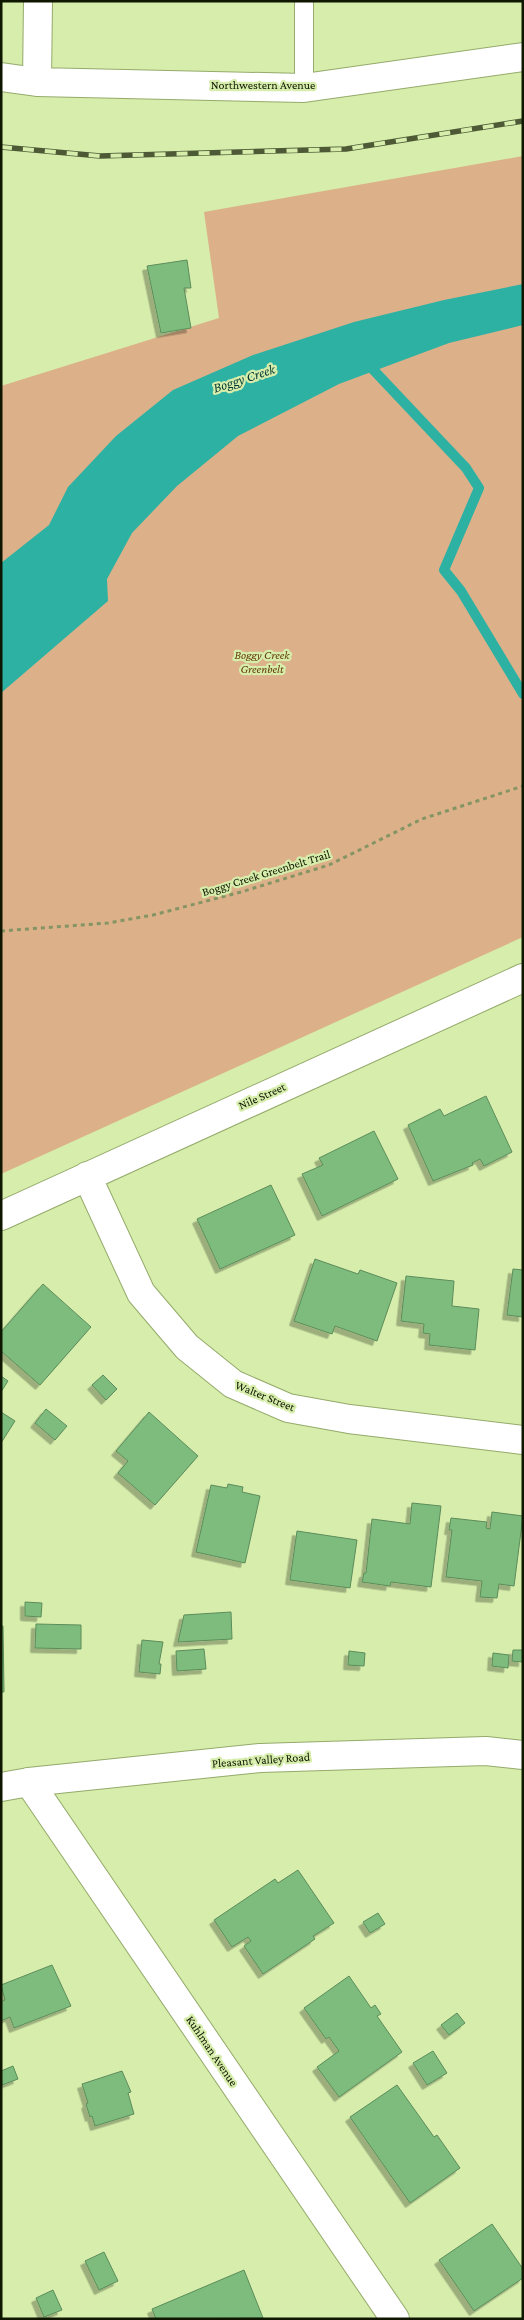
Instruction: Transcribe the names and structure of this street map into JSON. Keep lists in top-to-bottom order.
{
  "streets": {
    "street": [
      "Northwestern Avenue",
      "Nile Street",
      "Walter Street",
      "Pleasant Valley Road",
      "Kuhlman Avenue"
    ],
    "path": ["Boggy Creek Greenbelt Trail"]
  },
  "crossings": [
    ["Nile Street", "Walter Street"],
    ["Pleasant Valley Road", "Kuhlman Avenue"]
  ],
  "water": ["Boggy Creek"],
  "parks": ["Boggy Creek Greenbelt"]
}
